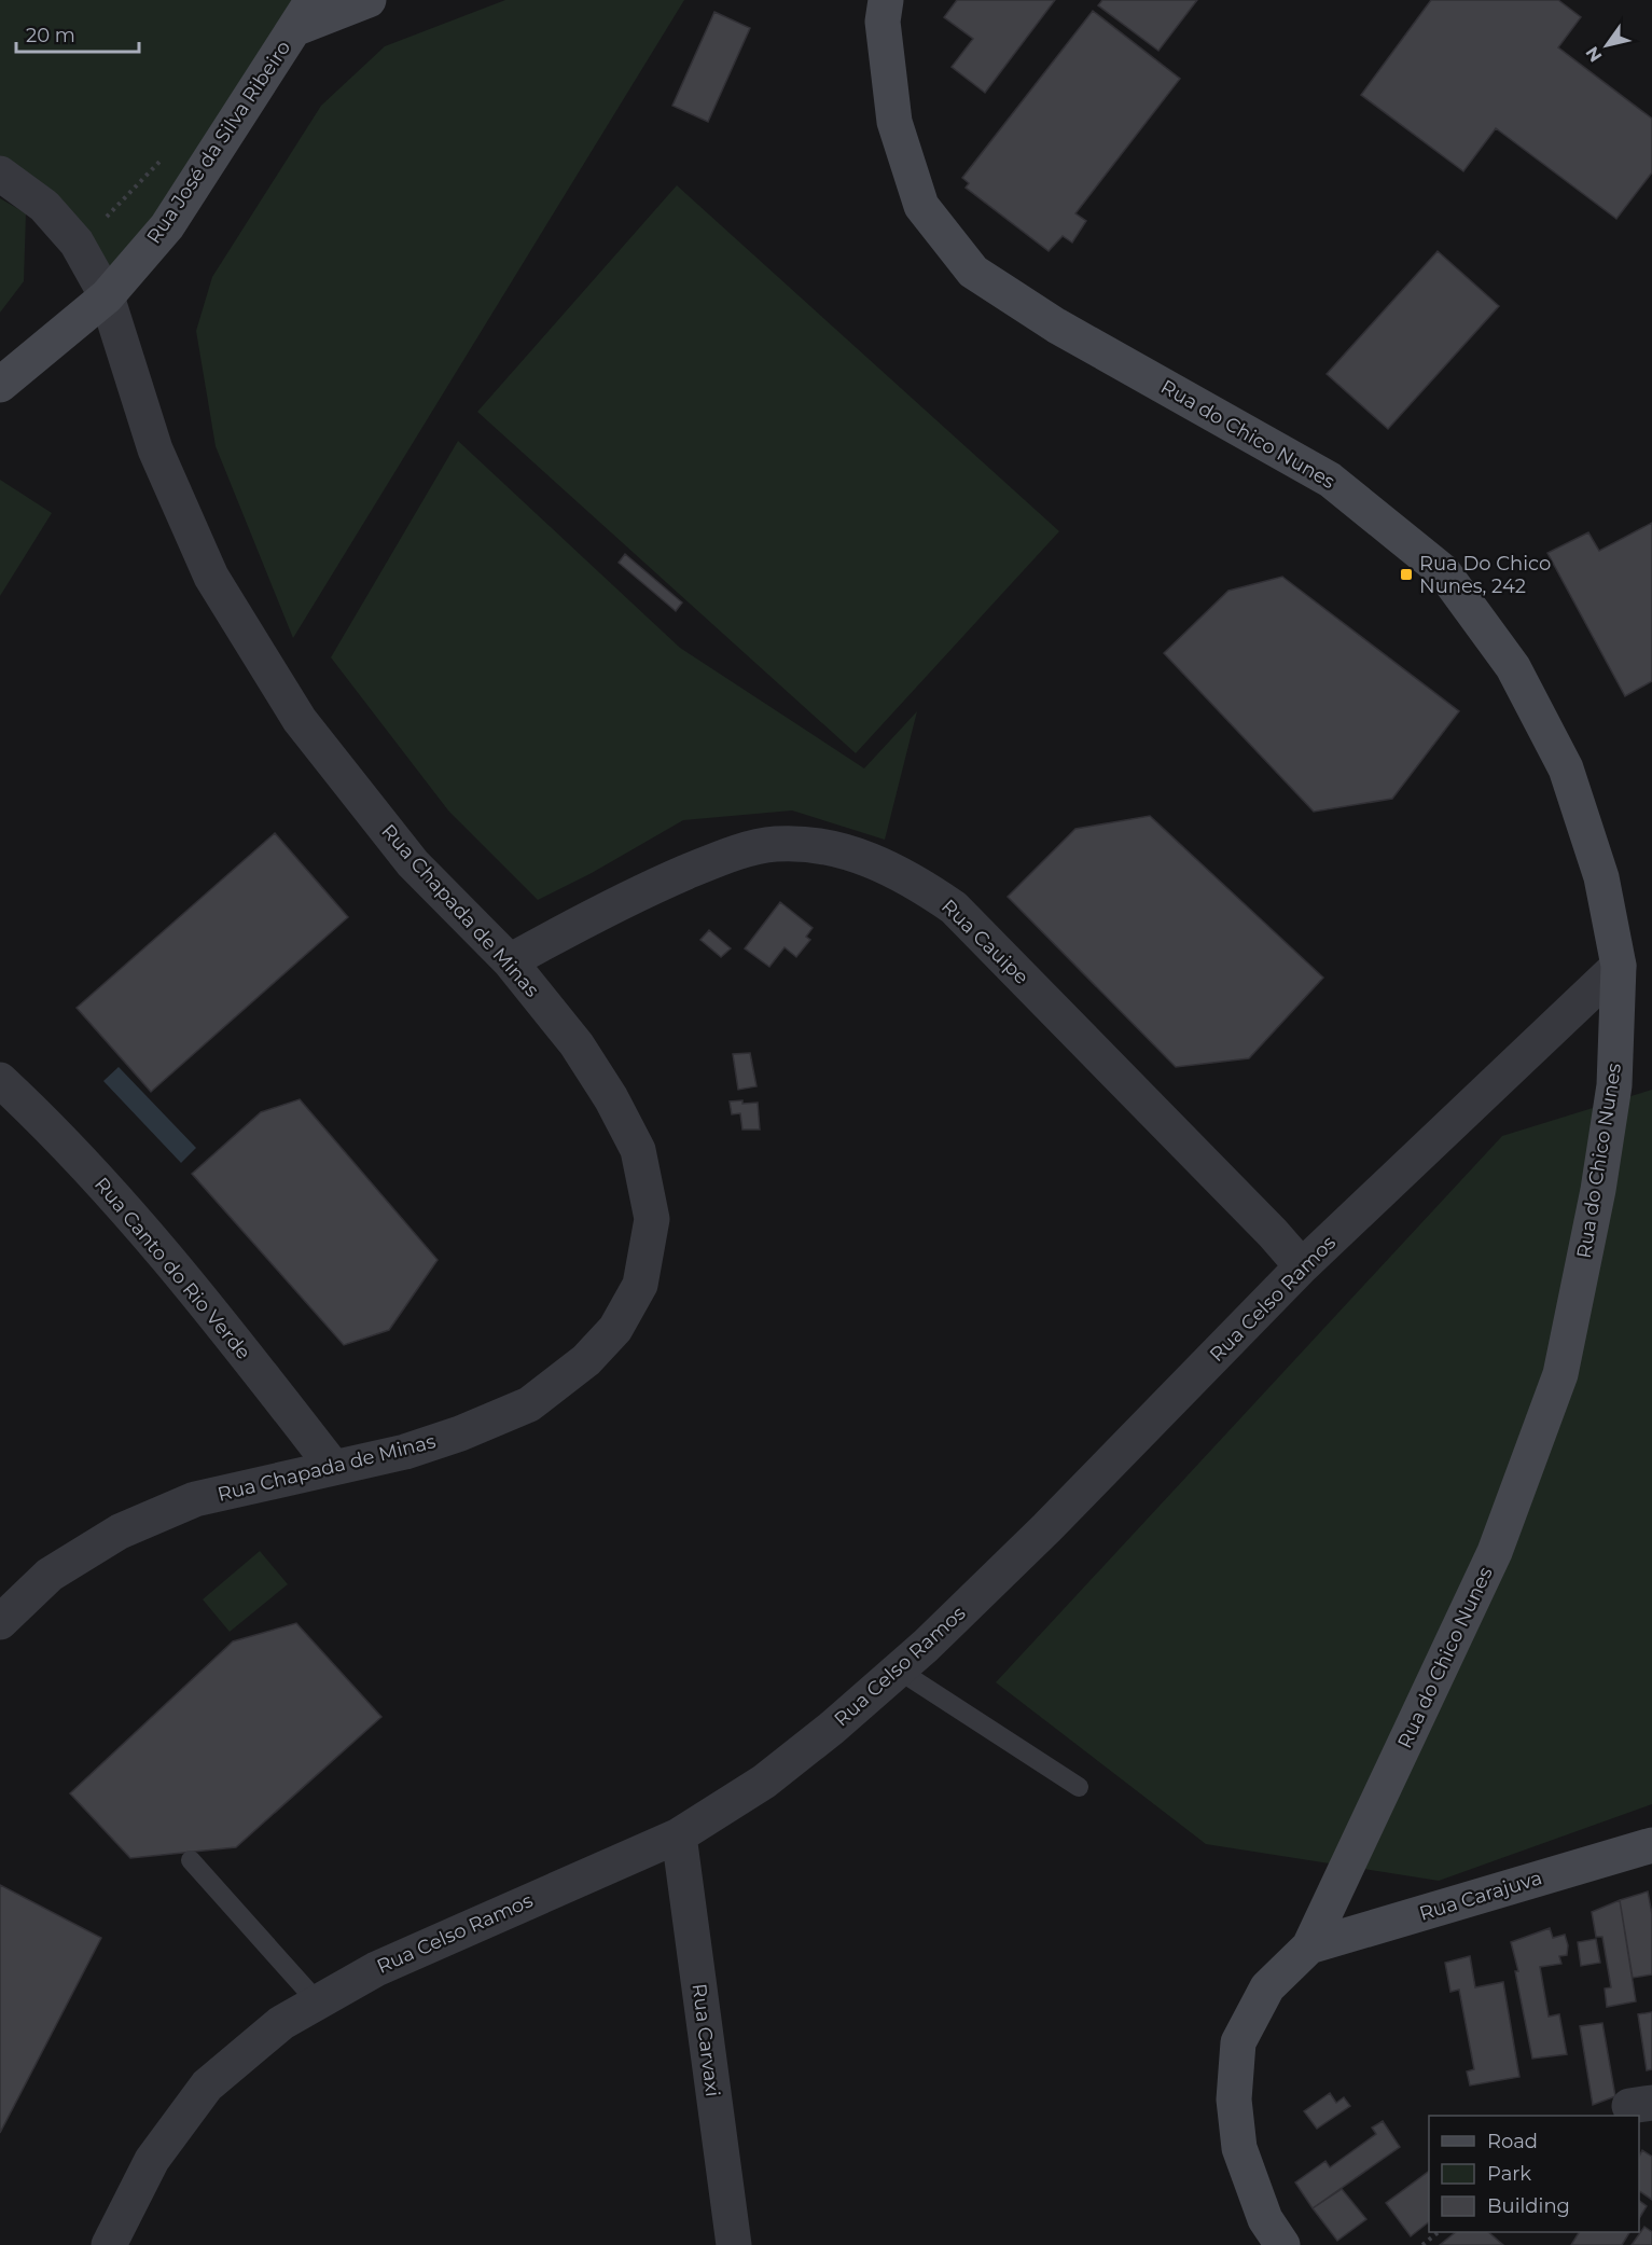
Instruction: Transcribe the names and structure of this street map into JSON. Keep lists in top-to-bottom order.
{
  "streets": {
    "street": [
      "Rua José da Silva Ribeiro",
      "Rua do Chico Nunes",
      "Rua Chapada de Minas",
      "Rua Cauipe",
      "Rua Canto do Rio Verde",
      "Rua Celso Ramos",
      "Rua Carajuva",
      "Rua Carvaxi"
    ]
  },
  "crossings": [
    ["Rua José da Silva Ribeiro", "Rua Chapada de Minas"],
    ["Rua do Chico Nunes", "Rua Celso Ramos"],
    ["Rua do Chico Nunes", "Rua Carajuva"],
    ["Rua Chapada de Minas", "Rua Cauipe"],
    ["Rua Chapada de Minas", "Rua Canto do Rio Verde"],
    ["Rua Cauipe", "Rua Celso Ramos"],
    ["Rua Celso Ramos", "Rua Carvaxi"]
  ],
  "places": {
    "transit": ["Rua Do Chico Nunes, 242"]
  },
  "legend": ["Road", "Park", "Building"],
  "scale_bar": "20 m",
  "north": "bottom left"
}
